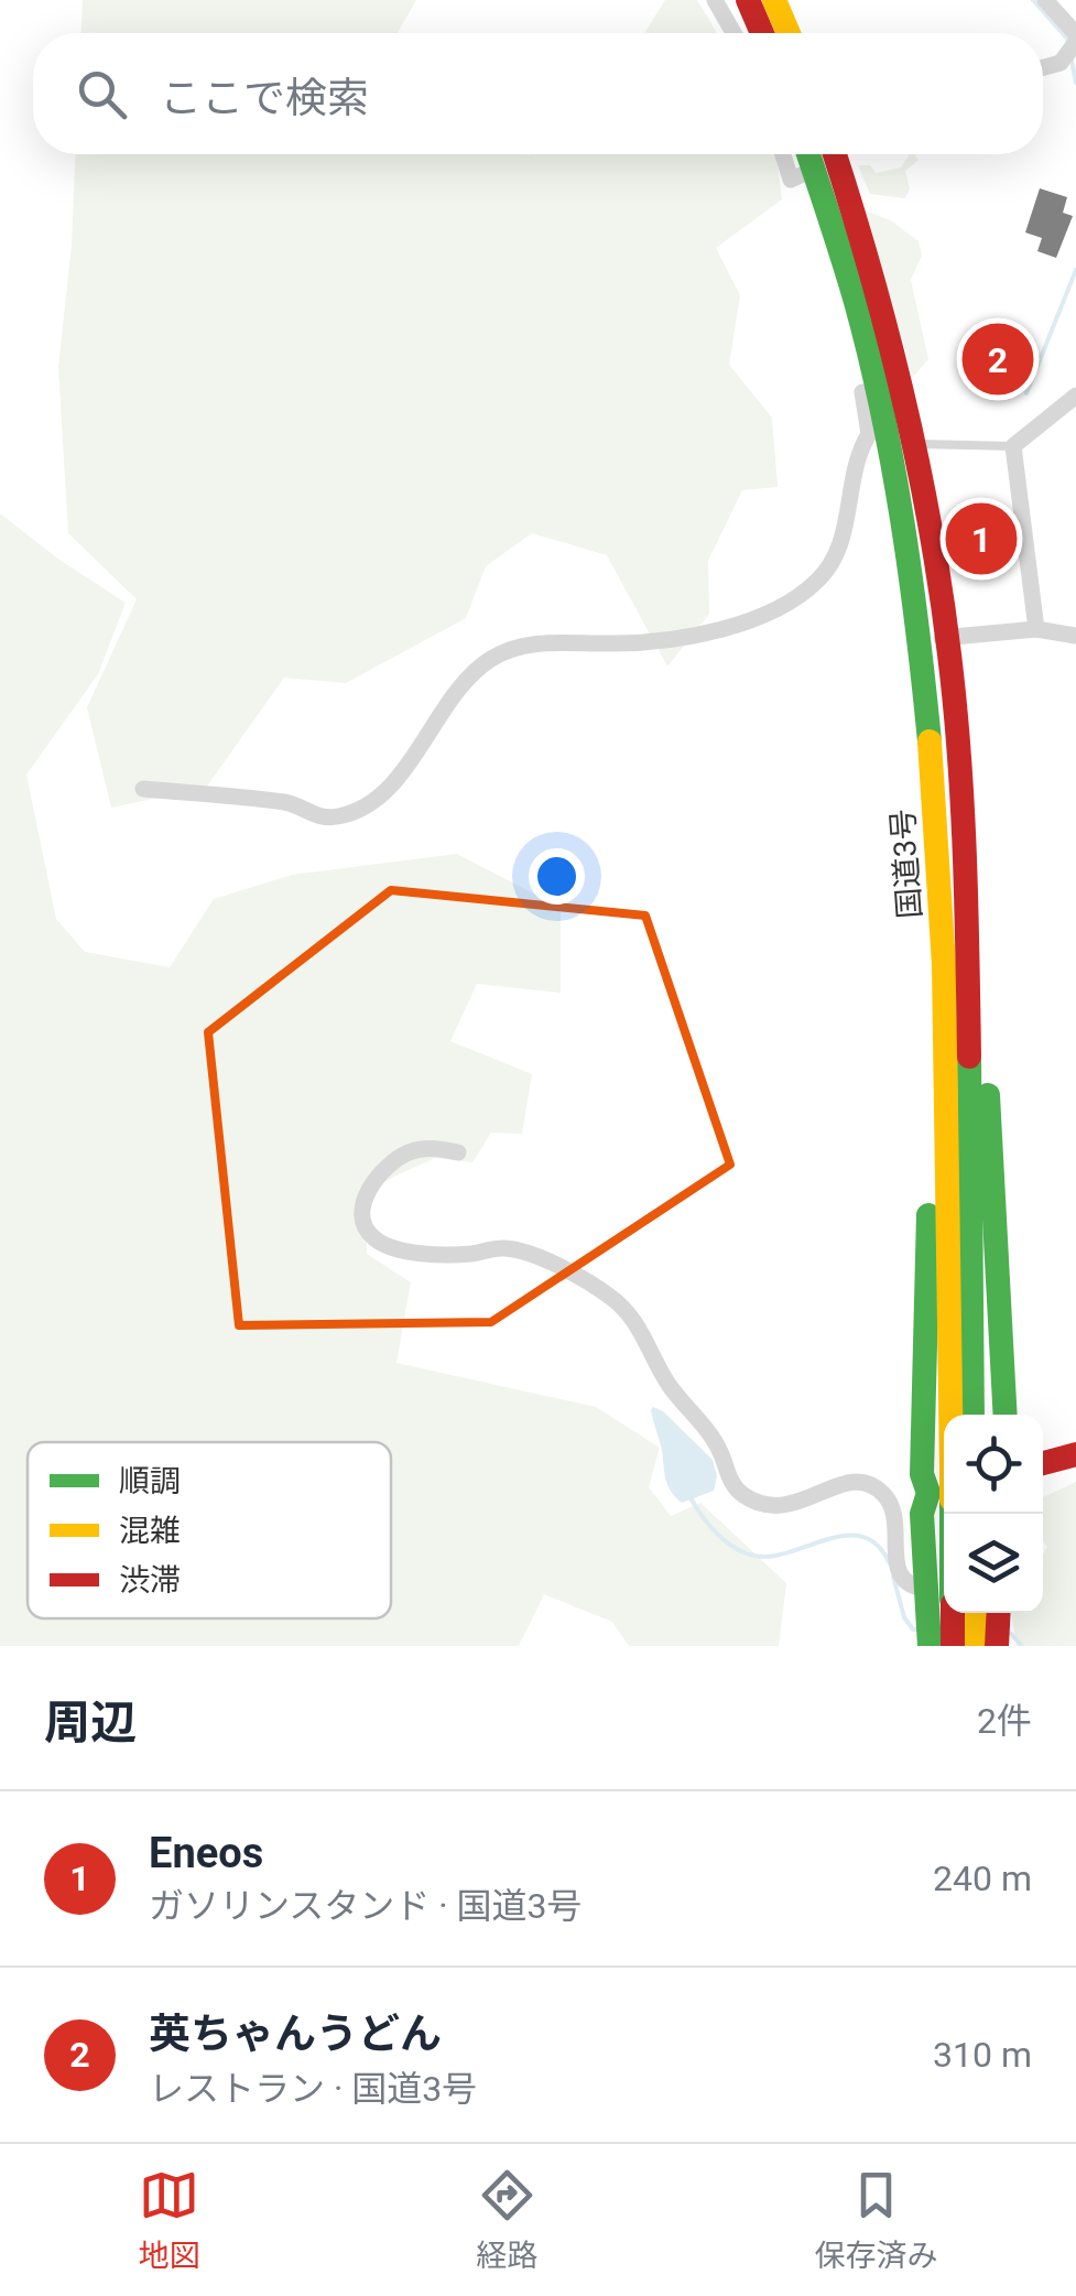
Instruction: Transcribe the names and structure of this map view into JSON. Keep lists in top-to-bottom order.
{
  "streets": {
    "main road": ["国道3号"]
  },
  "legend": ["順調", "混雑", "渋滞"],
  "page": {
    "search": "ここで検索",
    "pins": ["2", "1"],
    "heading": ["周辺", "2件"],
    "list": [
      {
        "mark": "1",
        "name": "Eneos",
        "note": "ガソリンスタンド · 国道3号",
        "value": "240 m"
      },
      {
        "mark": "2",
        "name": "英ちゃんうどん",
        "note": "レストラン · 国道3号",
        "value": "310 m"
      }
    ],
    "nav": ["地図", "経路", "保存済み"]
  }
}
